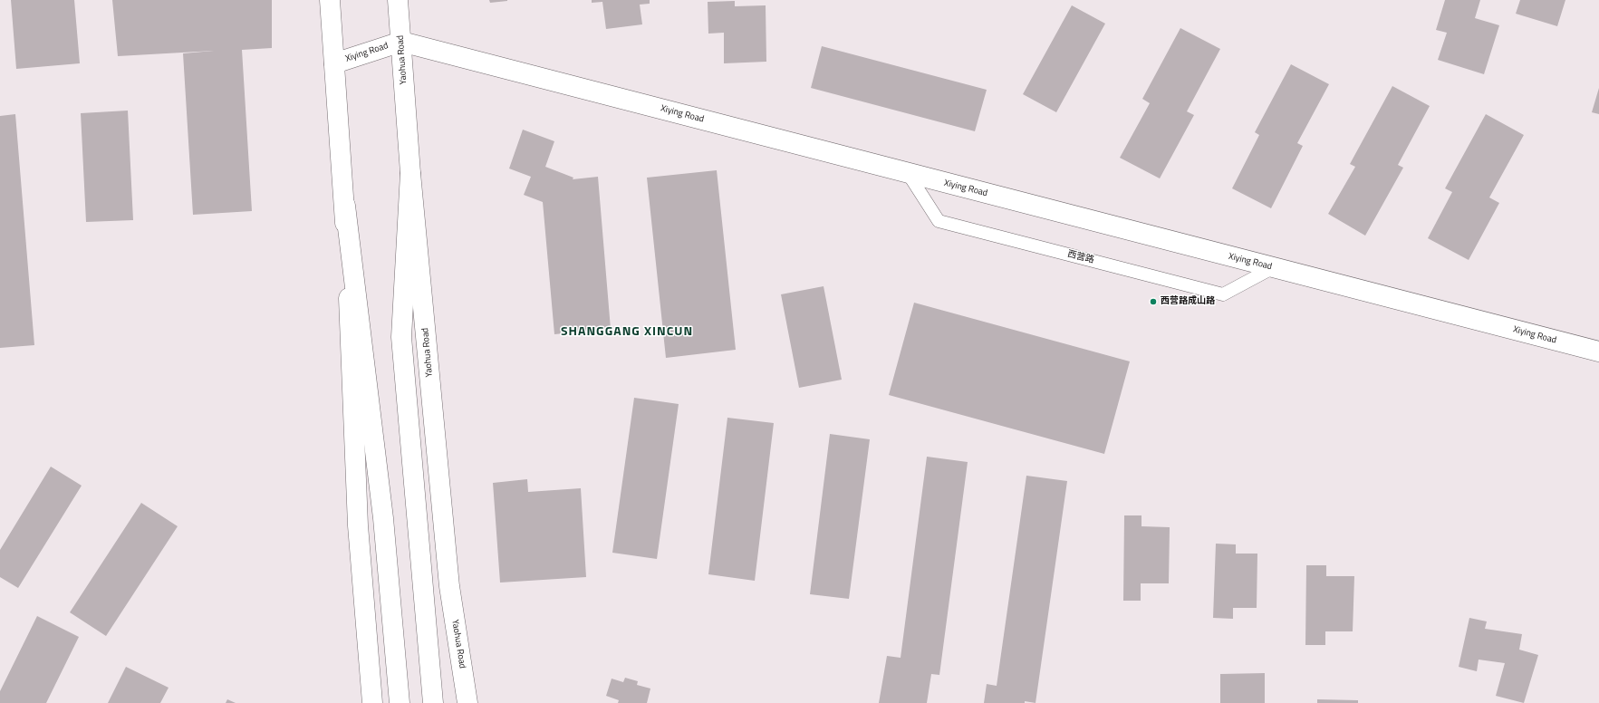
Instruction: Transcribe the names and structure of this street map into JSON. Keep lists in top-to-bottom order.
{
  "streets": {
    "main road": ["Xiying Road", "Yaohua Road"],
    "lane": ["西营路"]
  },
  "crossings": [
    ["Xiying Road", "Yaohua Road"],
    ["Xiying Road", "西营路"]
  ],
  "districts": ["SHANGGANG XINCUN"],
  "places": ["西营路成山路"]
}
